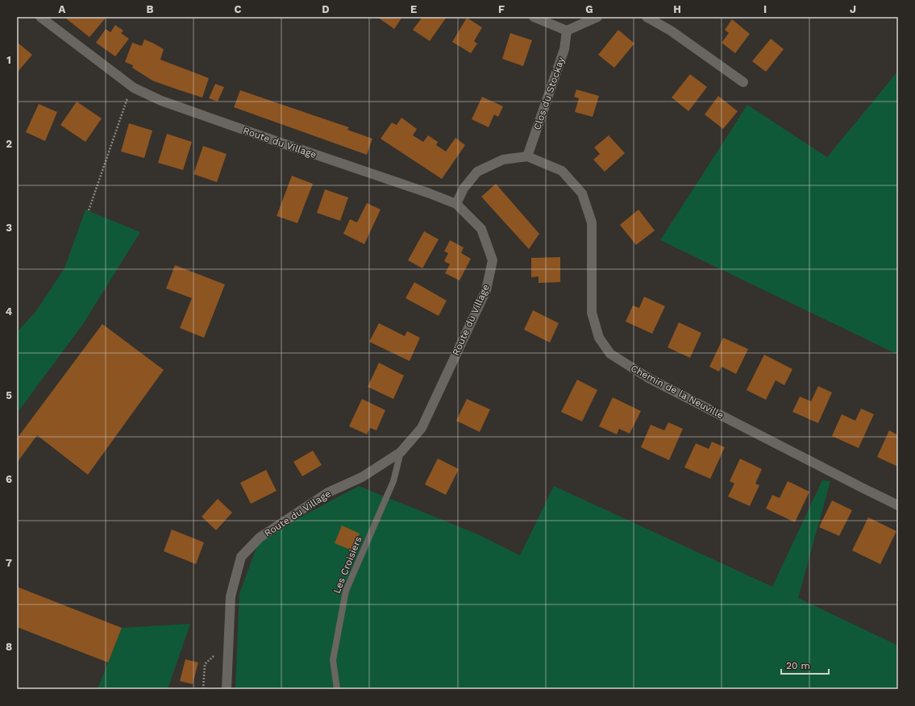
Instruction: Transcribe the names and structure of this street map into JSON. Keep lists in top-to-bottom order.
{
  "streets": {
    "street": ["Clos du Stockay", "Route du Village", "Chemin de la Neuville"],
    "lane": ["Les Croisiers"]
  },
  "crossings": [
    ["Clos du Stockay", "Chemin de la Neuville"],
    ["Route du Village", "Les Croisiers"]
  ],
  "scale_bar": "20 m",
  "grid": {
    "columns": [
      "A",
      "B",
      "C",
      "D",
      "E",
      "F",
      "G",
      "H",
      "I",
      "J"
    ],
    "rows": [
      "1",
      "2",
      "3",
      "4",
      "5",
      "6",
      "7",
      "8"
    ]
  }
}
